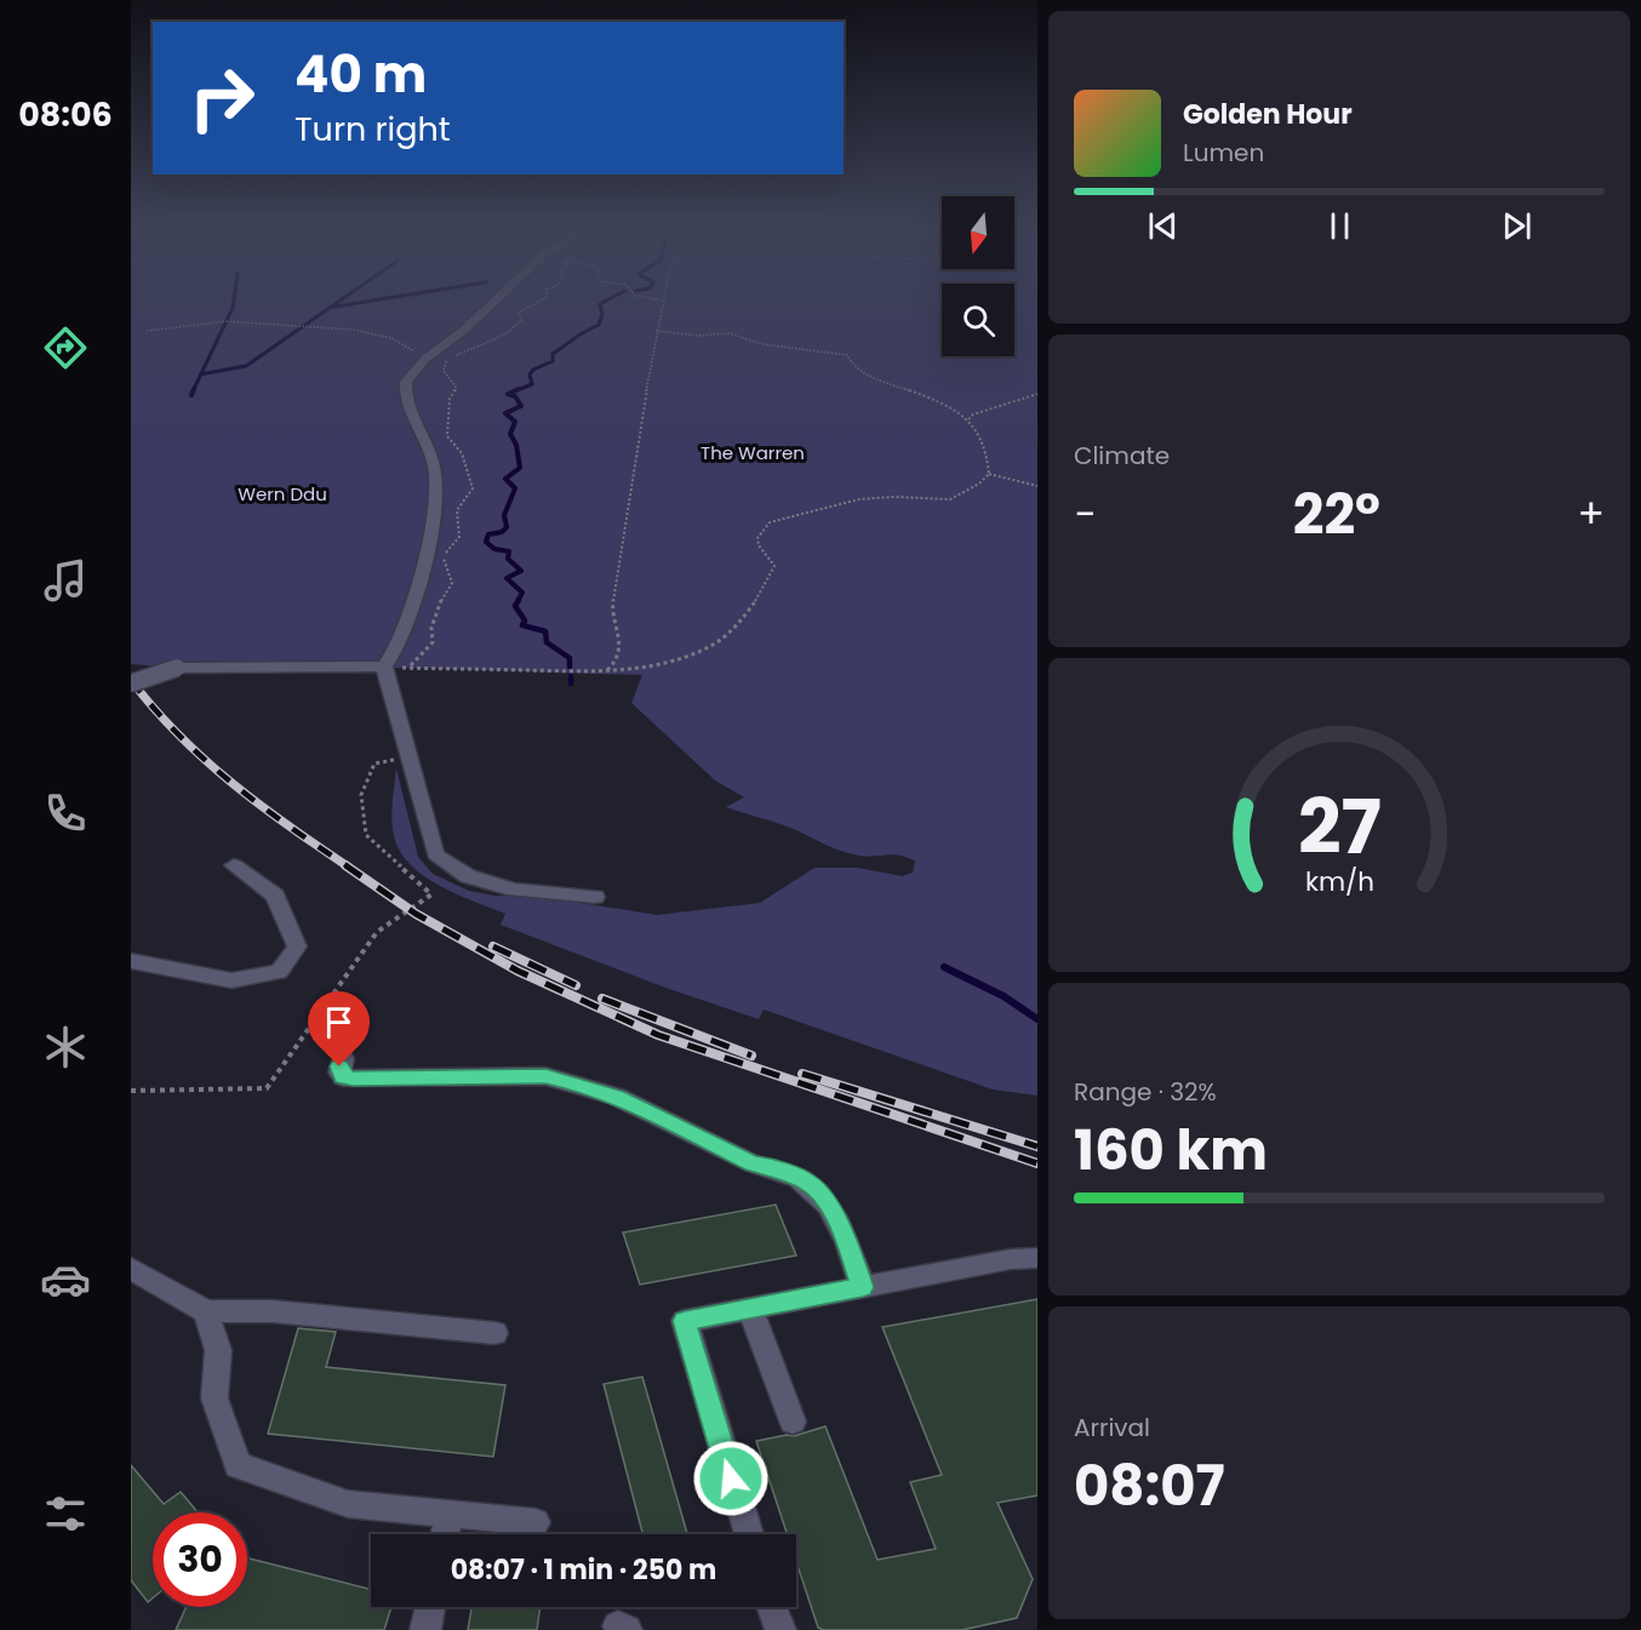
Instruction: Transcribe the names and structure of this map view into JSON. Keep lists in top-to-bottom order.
{
  "parks": ["The Warren", "Wern Ddu"],
  "north": "bottom",
  "page": {
    "tabs": "08:06",
    "turn": ["40 m", "Turn right"],
    "song": ["Golden Hour", "Lumen"],
    "tile": [
      "Climate",
      ["Range · 32%", "160 km"],
      ["Arrival", "08:07"]
    ],
    "heat": ["−", "22°", "+"],
    "limit": "30",
    "trip": "08:07 · 1 min · 250 m",
    "gauge": ["27", "km/h"]
  }
}
